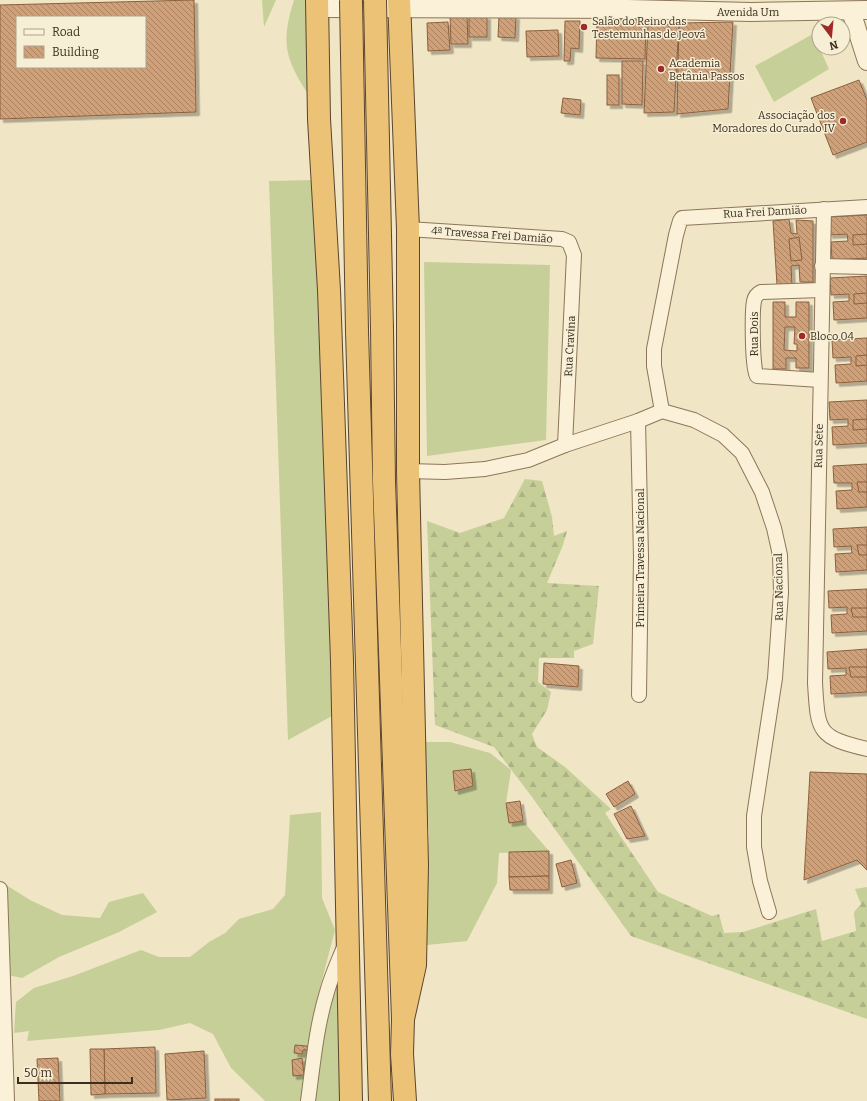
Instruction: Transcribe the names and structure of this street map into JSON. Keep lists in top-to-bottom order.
{
  "streets": {
    "street": [
      "Avenida Um",
      "Rua Frei Damião",
      "4ª Travessa Frei Damião",
      "Rua Dois",
      "Rua Cravina",
      "Rua Sete",
      "Primeira Travessa Nacional",
      "Rua Nacional"
    ]
  },
  "crossings": [
    ["Rua Frei Damião", "Rua Sete"],
    ["Rua Frei Damião", "Rua Nacional"],
    ["4ª Travessa Frei Damião", "Rua Cravina"],
    ["Rua Dois", "Rua Sete"]
  ],
  "places": [
    "Salão do Reino das Testemunhas de Jeová",
    "Academia Betânia Passos",
    "Associação dos Moradores do Curado IV",
    "Bloco 04"
  ],
  "legend": ["Road", "Building"],
  "scale_bar": "50 m",
  "north": "bottom"
}
